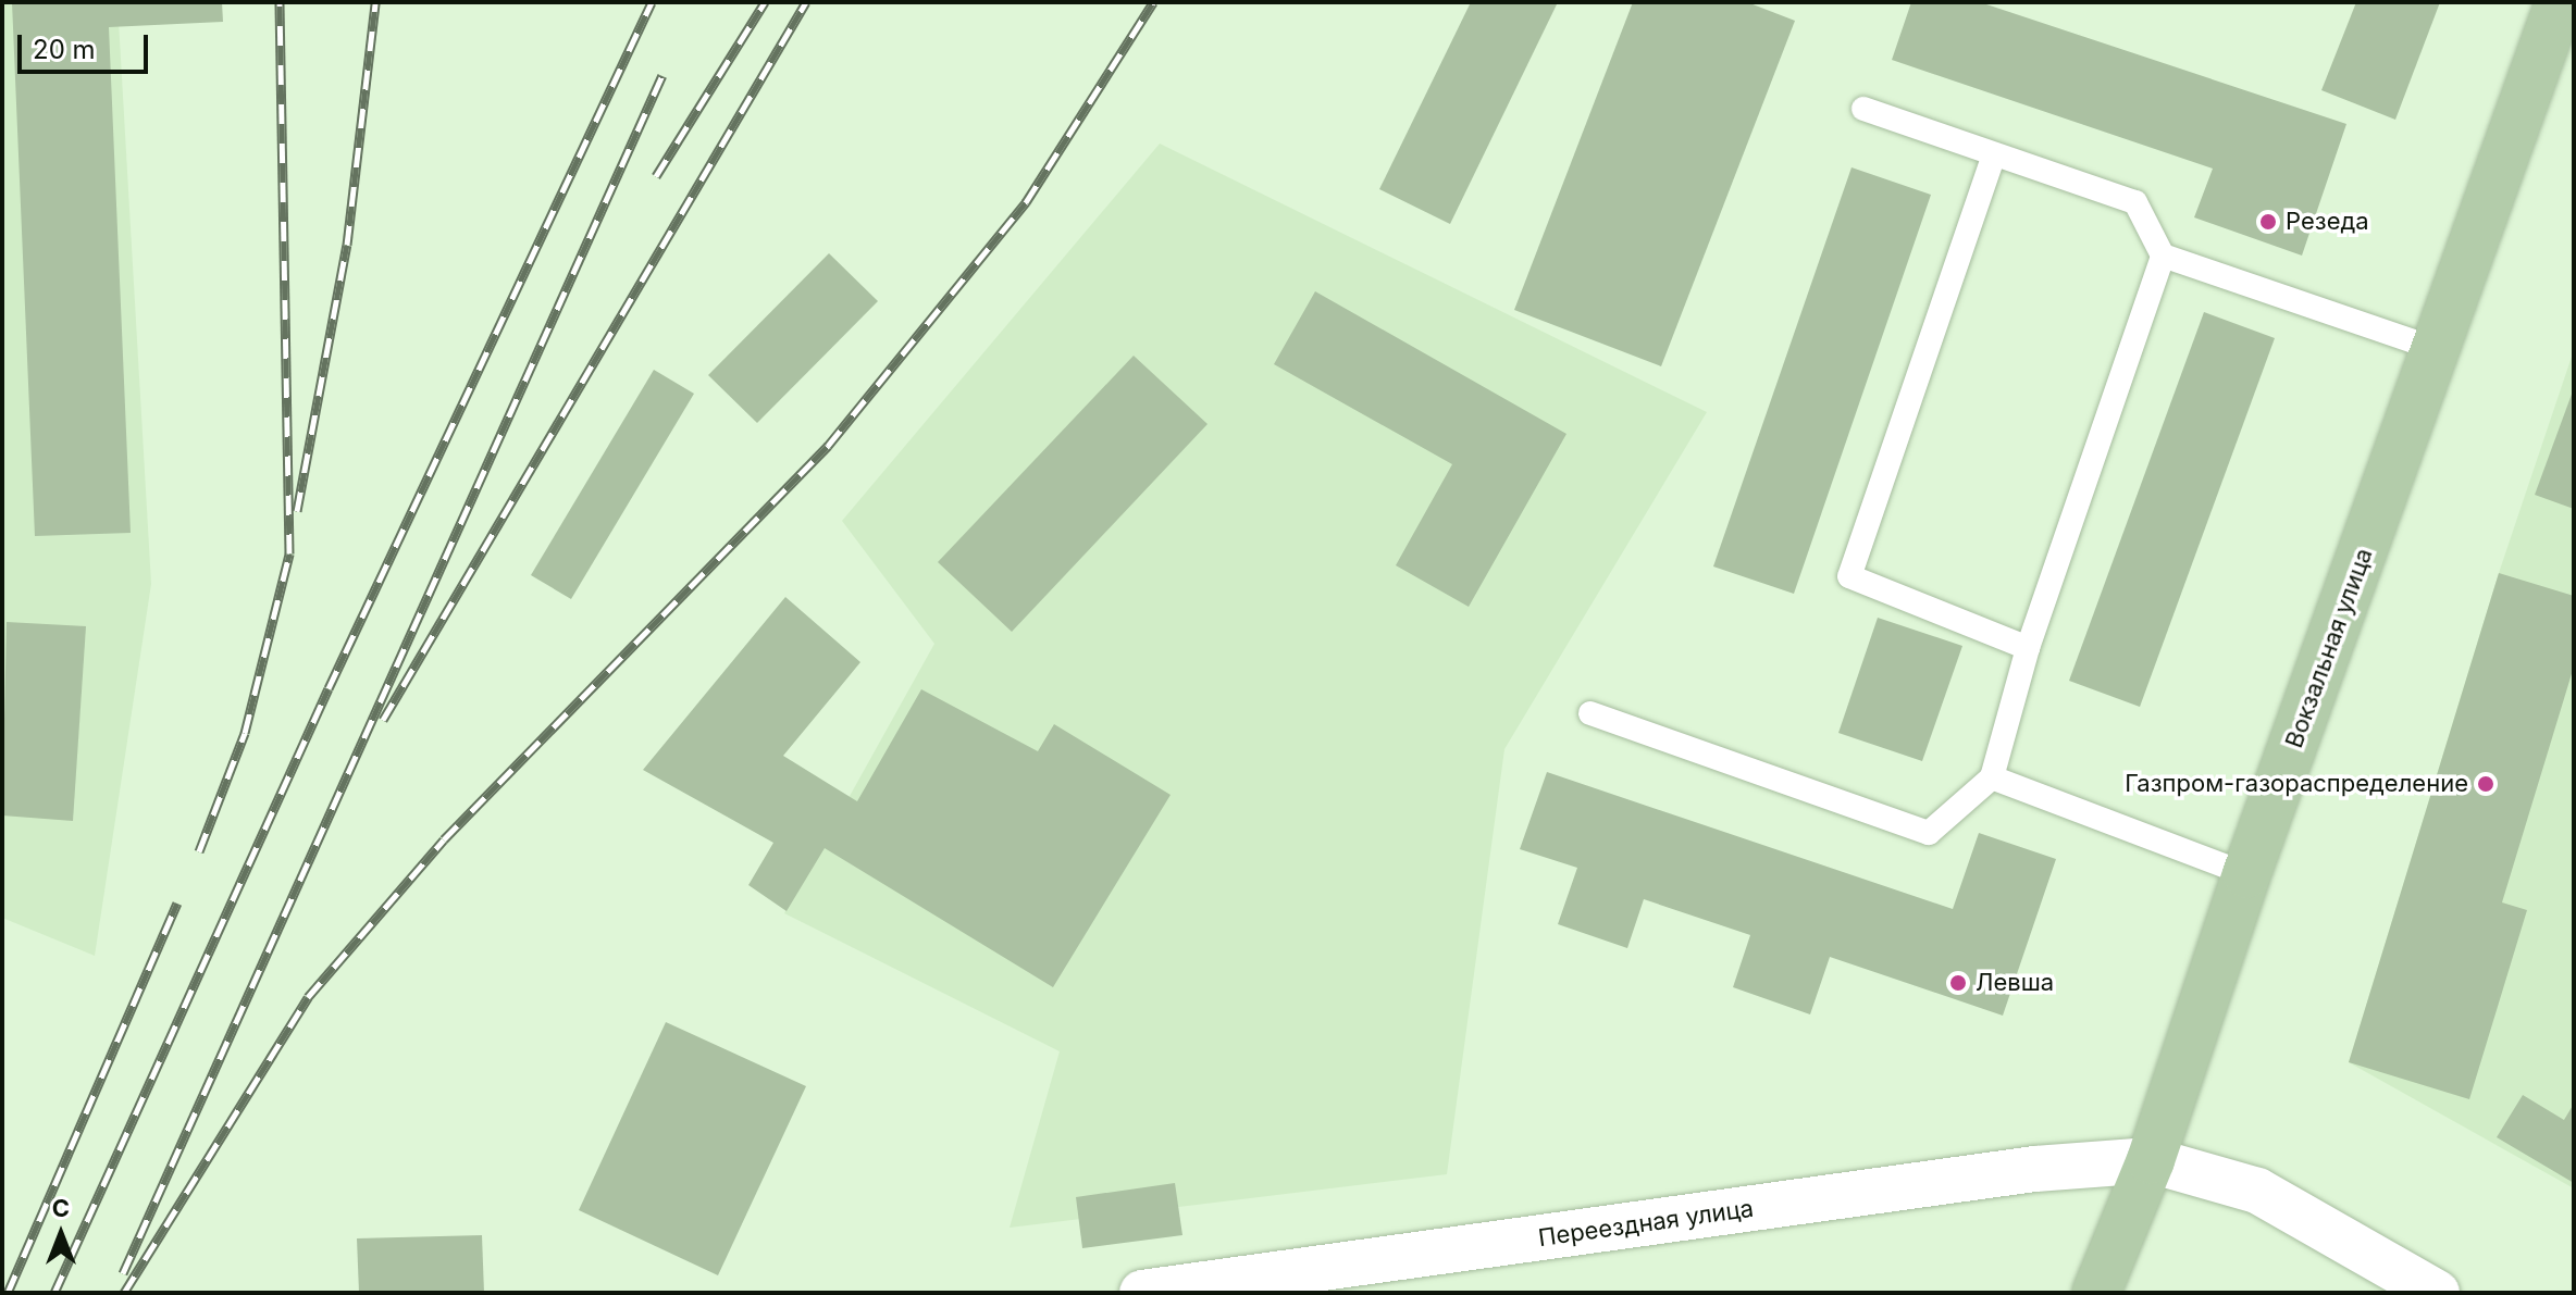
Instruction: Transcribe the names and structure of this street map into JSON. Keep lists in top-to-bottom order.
{
  "streets": {
    "main road": ["Вокзальная улица"],
    "street": ["Переездная улица"]
  },
  "crossings": [
    ["Вокзальная улица", "Переездная улица"]
  ],
  "places": ["Резеда", "Газпром-газораспределение", "Левша"],
  "scale_bar": "20 m",
  "north": "top"
}
